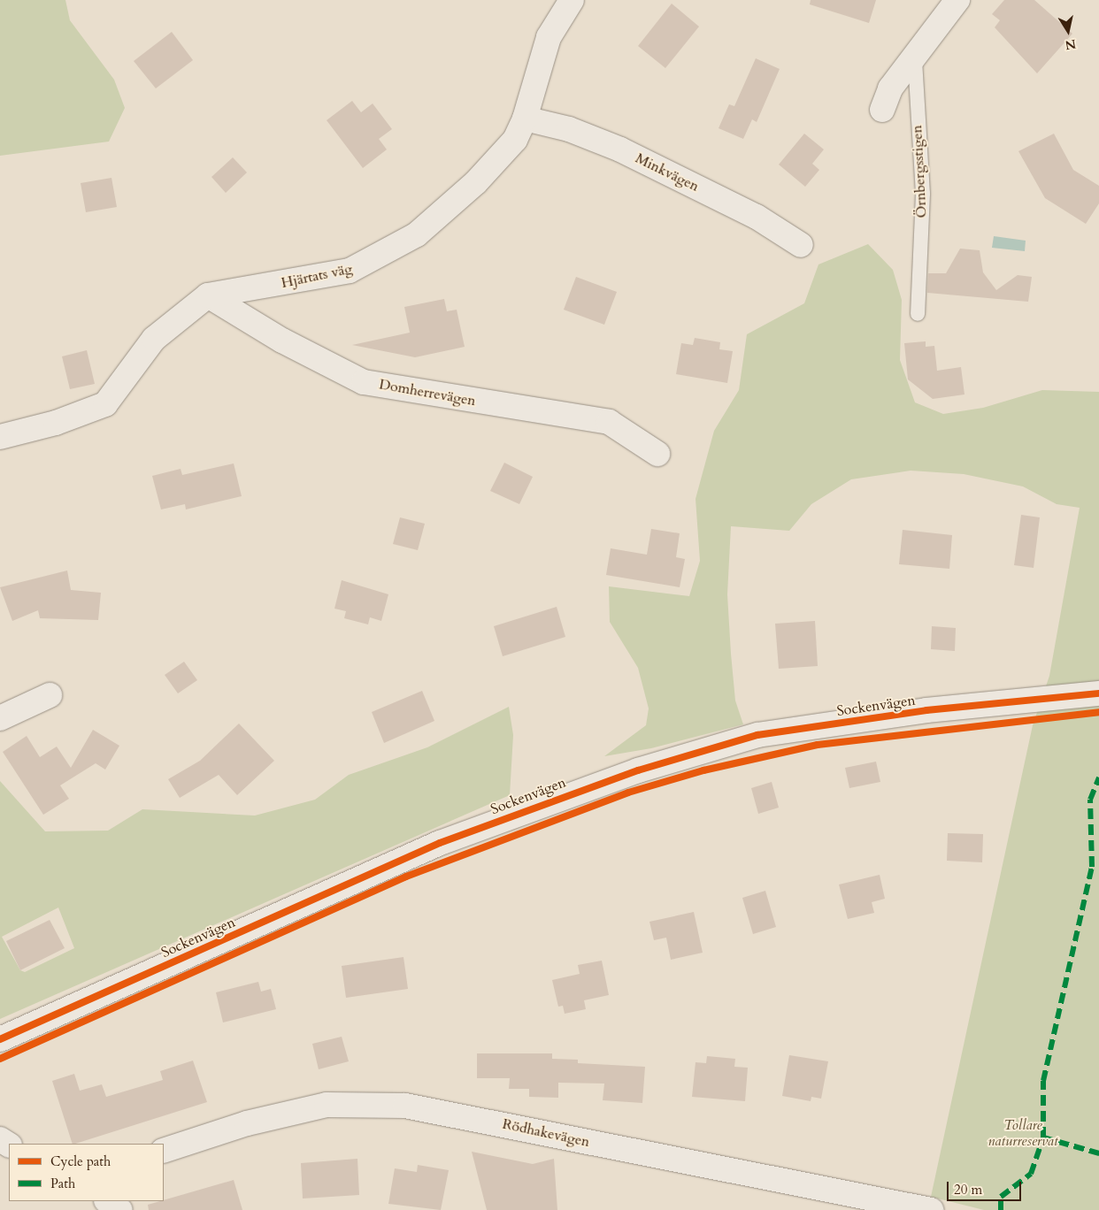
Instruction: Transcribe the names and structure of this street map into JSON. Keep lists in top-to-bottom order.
{
  "streets": {
    "street": [
      "Minkvägen",
      "Hjärtats väg",
      "Domherrevägen",
      "Sockenvägen",
      "Rödhakevägen"
    ],
    "lane": ["Örnbergsstigen"]
  },
  "crossings": [
    ["Minkvägen", "Hjärtats väg"],
    ["Hjärtats väg", "Domherrevägen"]
  ],
  "parks": ["Tollare naturreservat"],
  "legend": ["Cycle path", "Path"],
  "scale_bar": "20 m",
  "north": "bottom"
}
